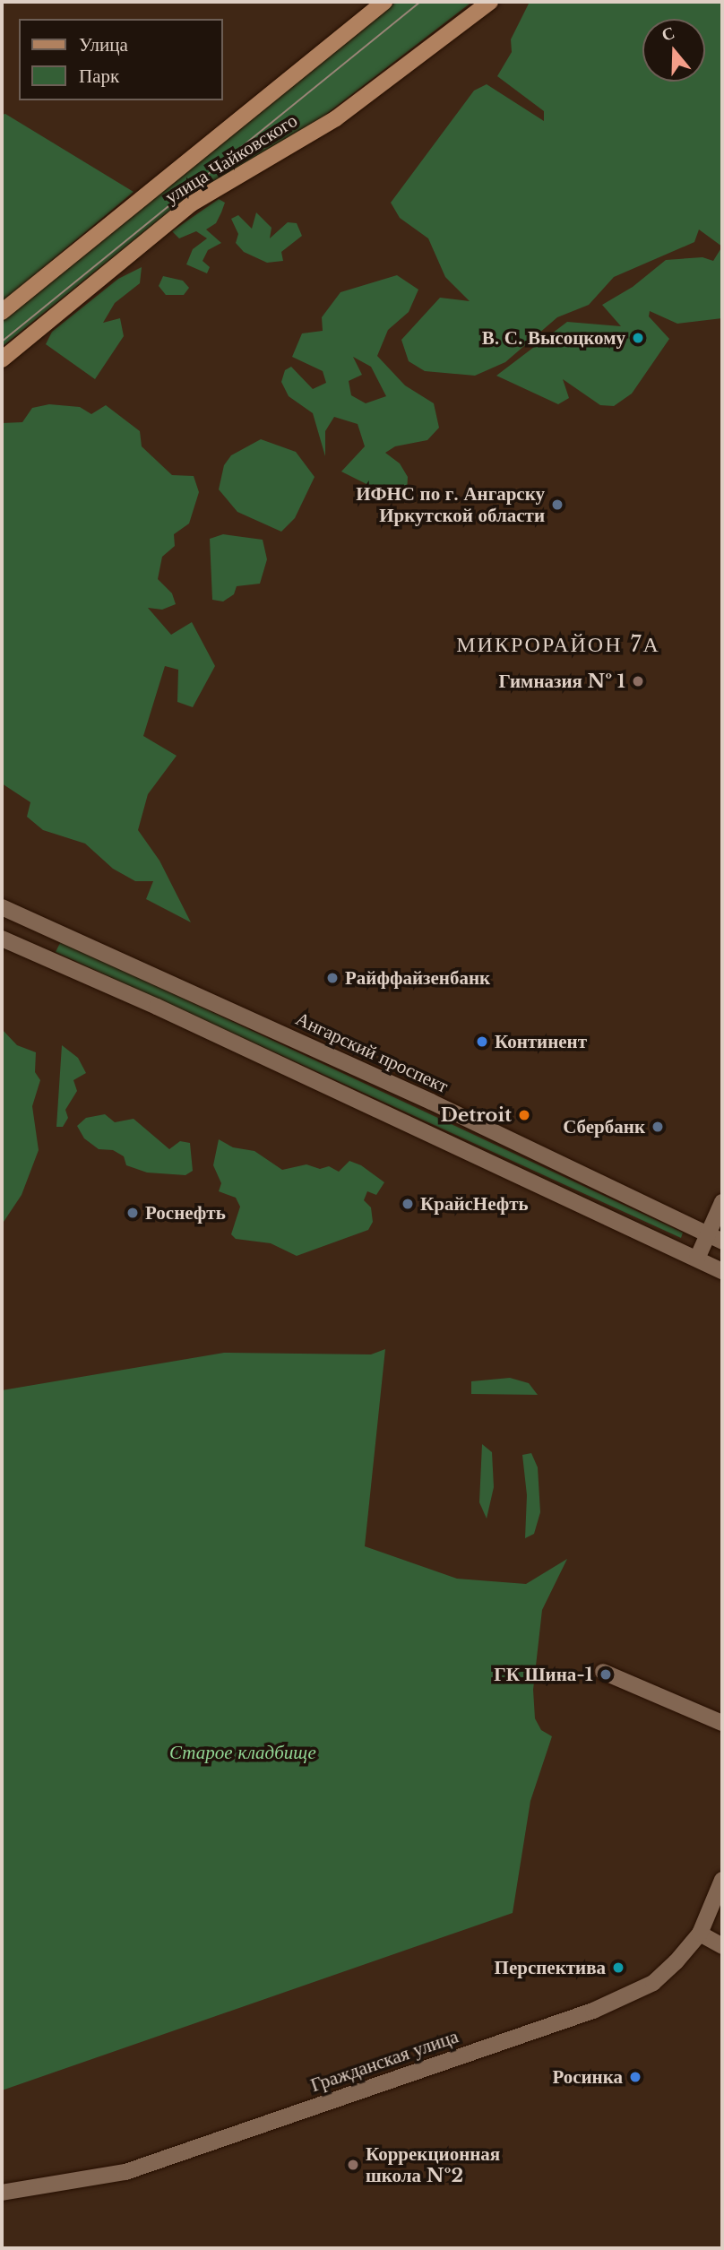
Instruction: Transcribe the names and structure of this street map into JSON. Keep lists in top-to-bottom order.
{
  "streets": {
    "main road": ["улица Чайковского"],
    "street": ["Ангарский проспект", "Гражданская улица"]
  },
  "districts": ["МИКРОРАЙОН 7А"],
  "parks": ["Старое кладбище"],
  "places": [
    "В. С. Высоцкому",
    "ИФНС по г. Ангарску Иркутской области",
    "Гимназия № 1",
    "Райффайзенбанк",
    "Континент",
    "Detroit",
    "Сбербанк",
    "КрайсНефть",
    "Роснефть",
    "ГК Шина-1",
    "Перспектива",
    "Росинка",
    "Коррекционная школа №2"
  ],
  "legend": ["Улица", "Парк"],
  "north": "top"
}
